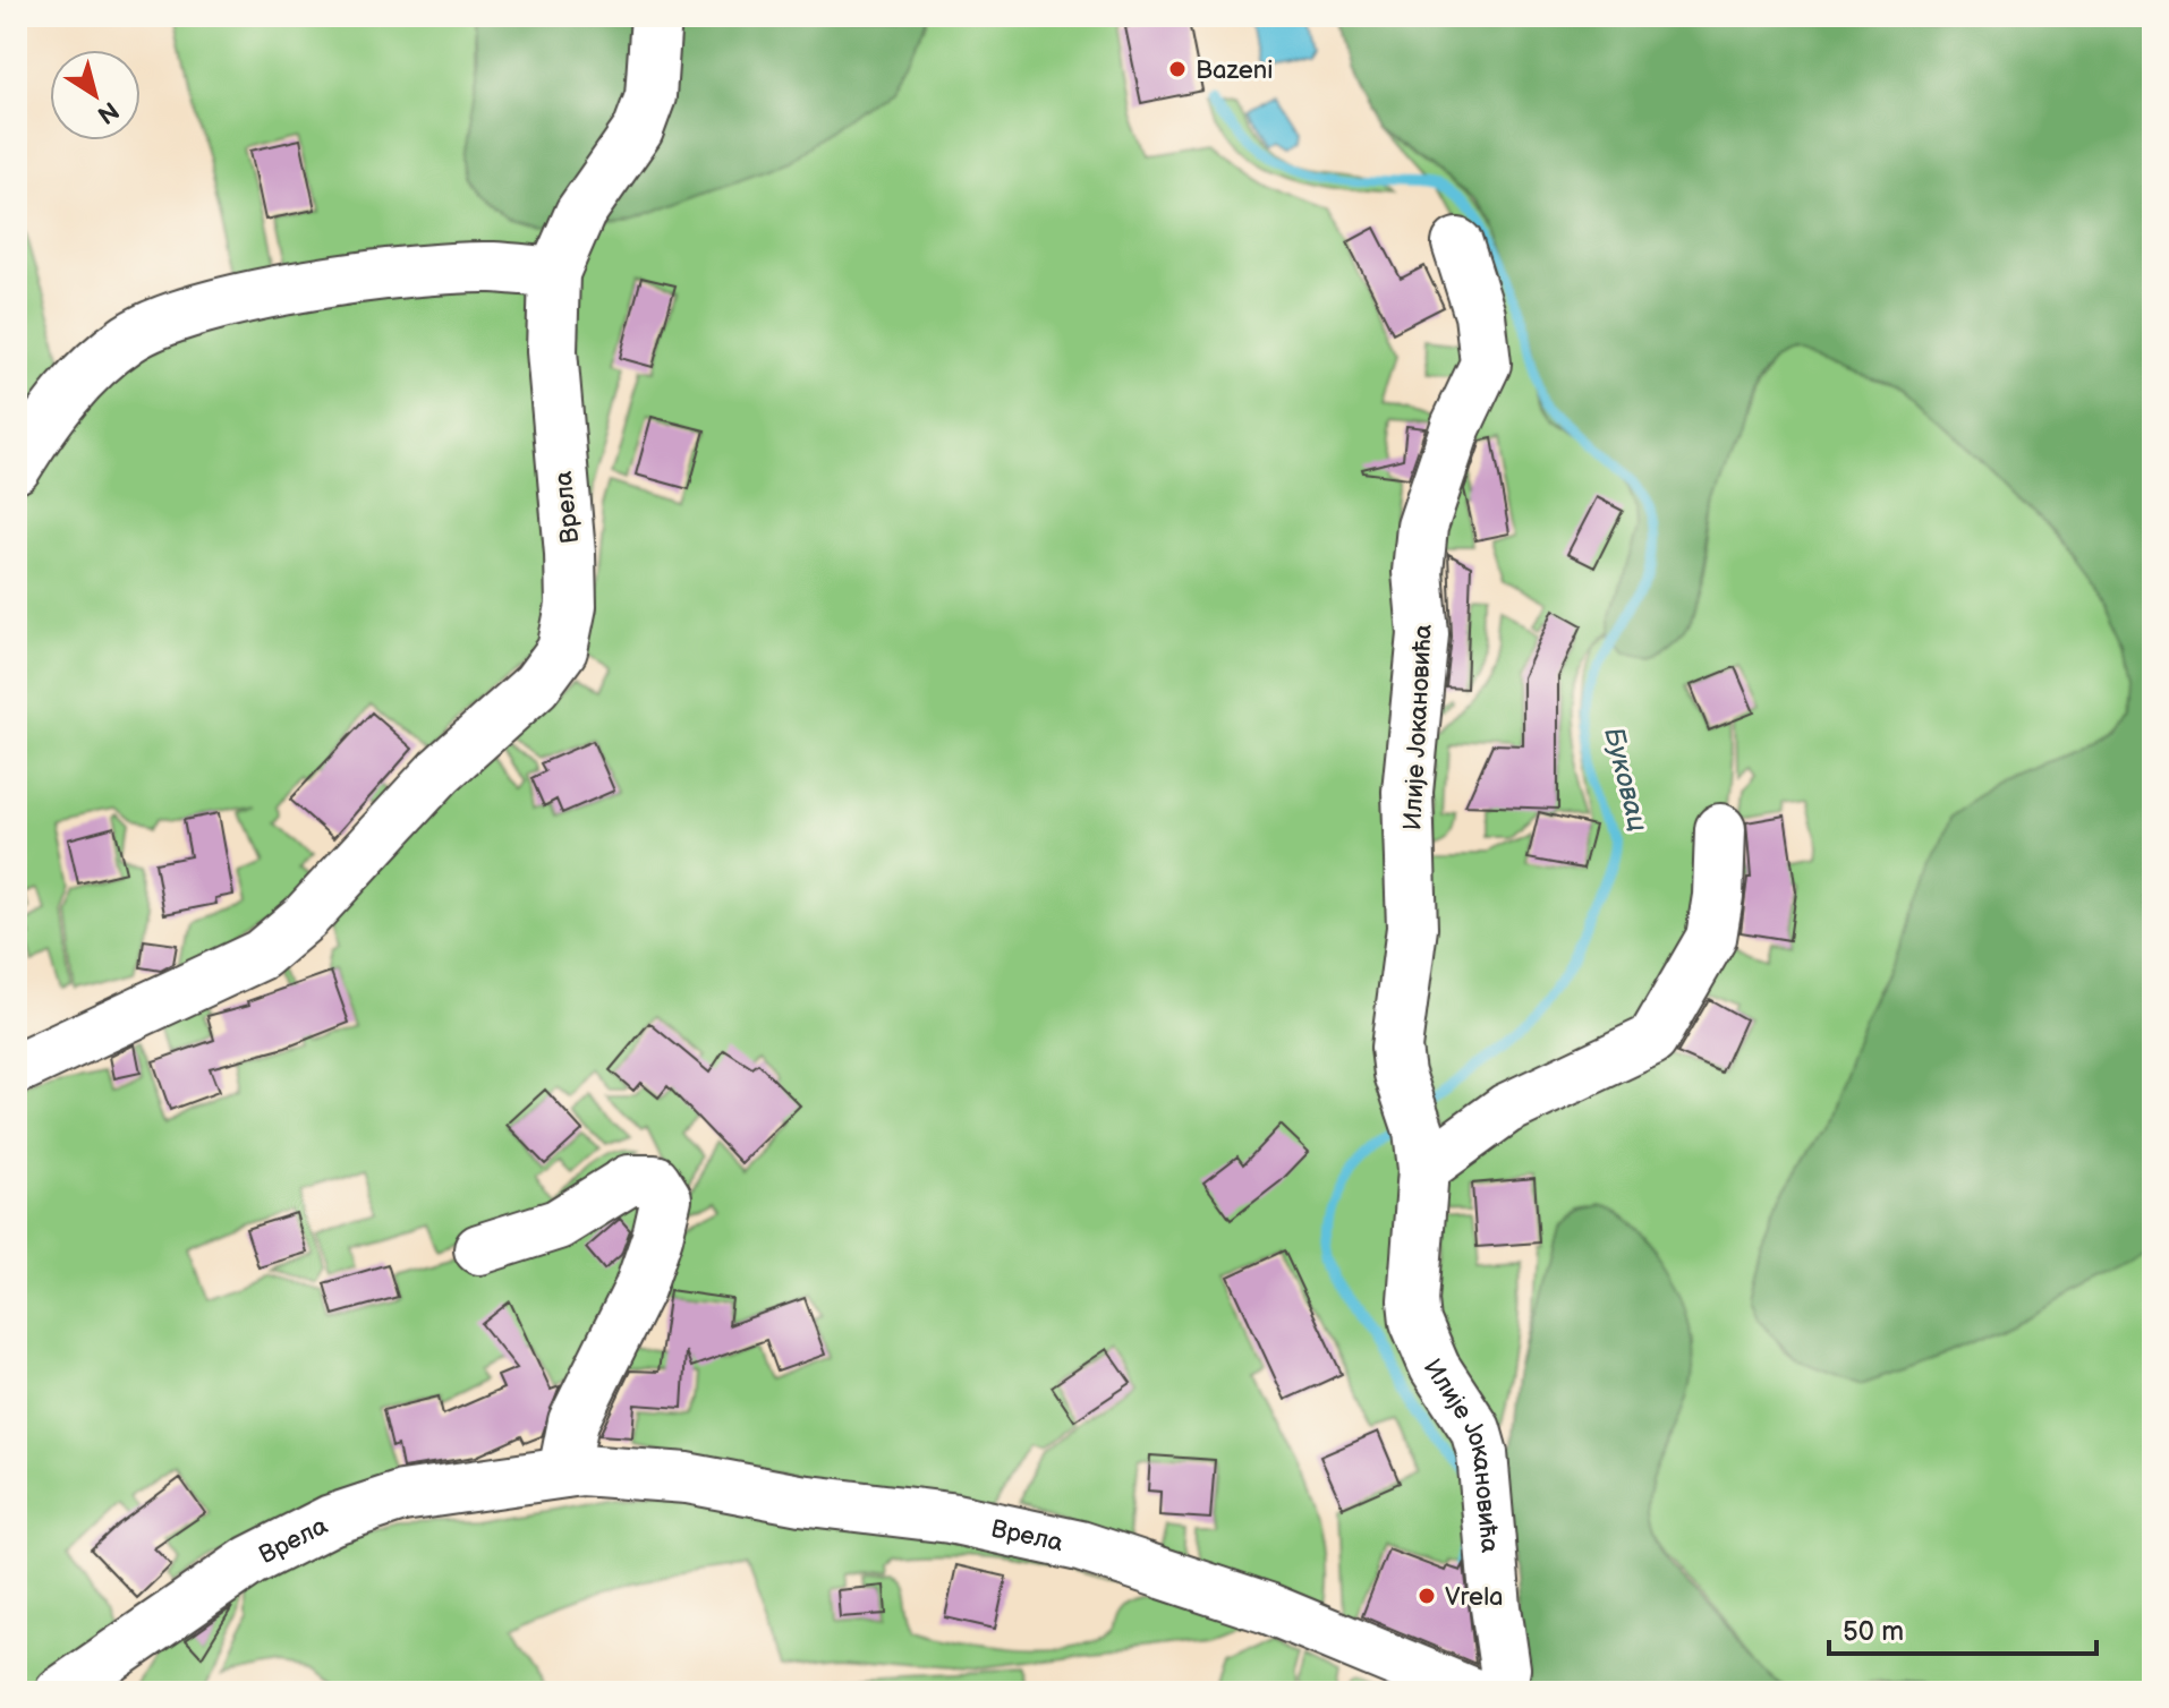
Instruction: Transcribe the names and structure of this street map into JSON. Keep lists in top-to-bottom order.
{
  "streets": {
    "street": ["Врела", "Илије Јокановића"]
  },
  "water": ["Буковац"],
  "places": ["Bazeni", "Vrela"],
  "scale_bar": "50 m",
  "north": "bottom right"
}
